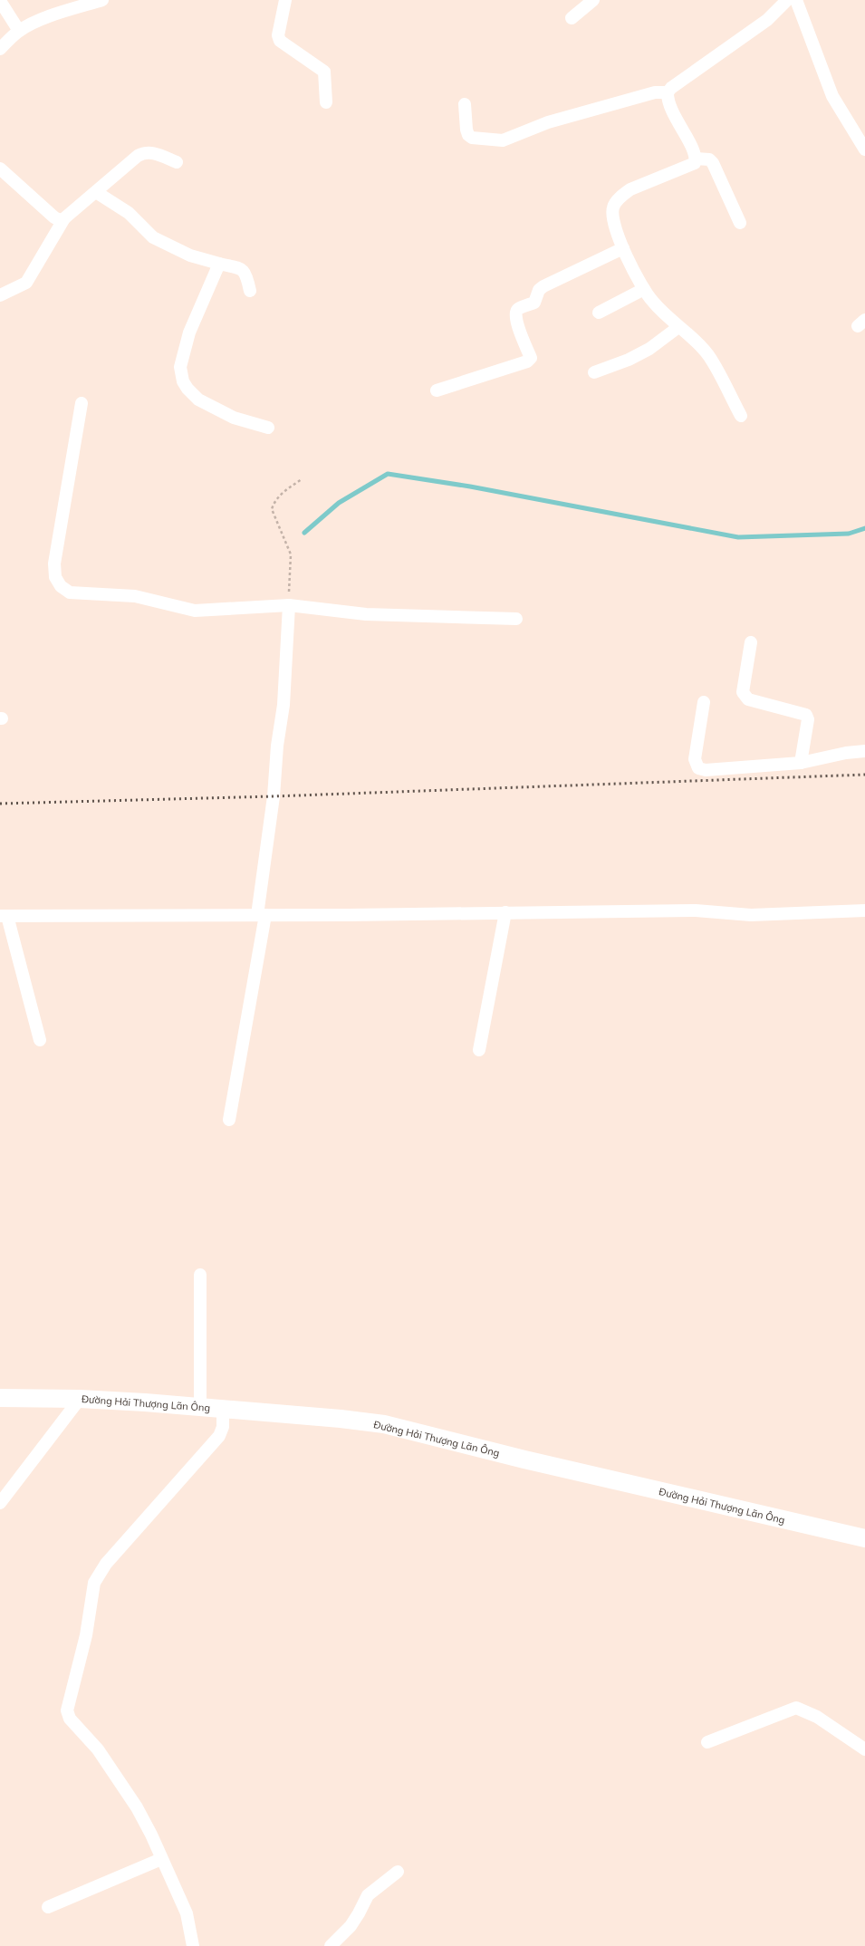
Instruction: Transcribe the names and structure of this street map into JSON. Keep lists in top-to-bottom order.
{
  "streets": {
    "street": ["Đường Hải Thượng Lãn Ông"]
  }
}
